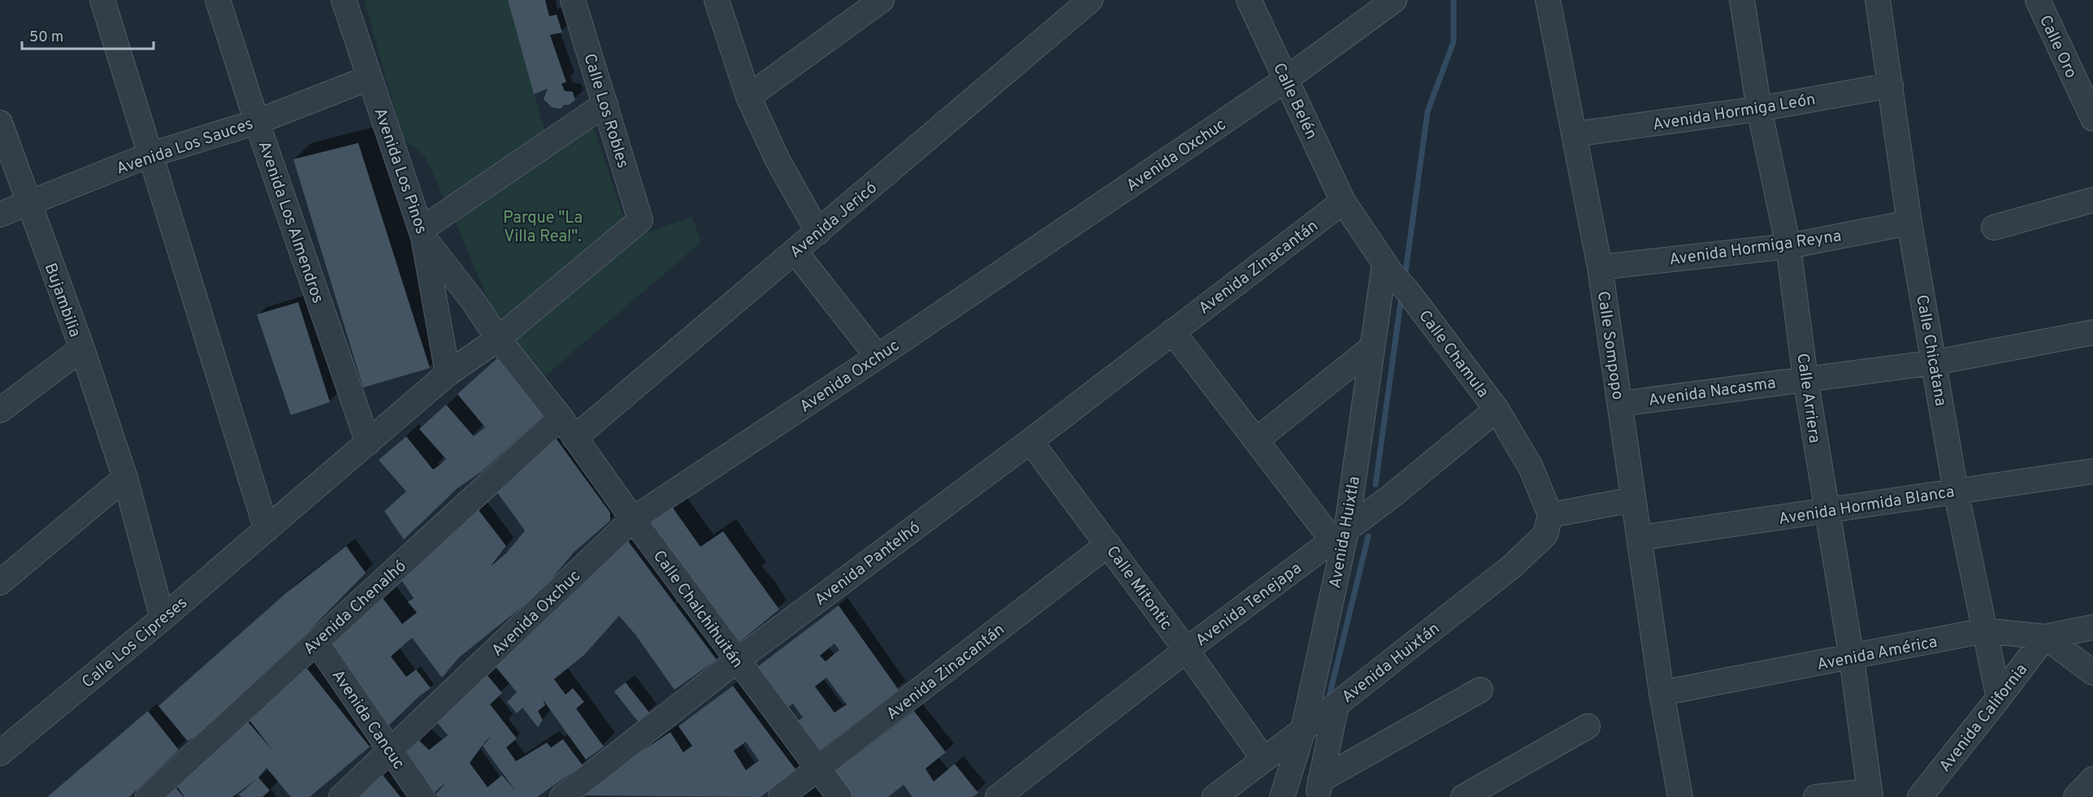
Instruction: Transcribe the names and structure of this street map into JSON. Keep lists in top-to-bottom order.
{
  "streets": {
    "street": [
      "Calle Oro",
      "Calle Belén",
      "Calle Los Robles",
      "Avenida Hormiga León",
      "Avenida Los Sauces",
      "Avenida Oxchuc",
      "Avenida Los Pinos",
      "Avenida Jericó",
      "Avenida Los Almendros",
      "Avenida Hormiga Reyna",
      "Avenida Zinacantán",
      "Bujambilia",
      "Calle Sompopo",
      "Calle Chicatana",
      "Calle Chamula",
      "Avenida Nacasma",
      "Calle Arriera",
      "Avenida Hormida Blanca",
      "Avenida Huixtla",
      "Avenida Pantelhó",
      "Calle Mitontic",
      "Avenida Tenejapa",
      "Avenida Chenalhó",
      "Calle Chalchihuitán",
      "Calle Los Cipreses",
      "Avenida América",
      "Avenida Huixtán",
      "Avenida California",
      "Avenida Cancuc"
    ]
  },
  "crossings": [
    ["Calle Belén", "Avenida Oxchuc"],
    ["Calle Belén", "Avenida Zinacantán"],
    ["Calle Belén", "Calle Chamula"],
    ["Calle Los Robles", "Calle Los Cipreses"],
    ["Avenida Hormiga León", "Calle Sompopo"],
    ["Avenida Hormiga León", "Calle Chicatana"],
    ["Avenida Hormiga León", "Calle Arriera"],
    ["Avenida Los Sauces", "Avenida Los Pinos"],
    ["Avenida Los Sauces", "Avenida Los Almendros"],
    ["Avenida Los Sauces", "Bujambilia"],
    ["Avenida Oxchuc", "Calle Chalchihuitán"],
    ["Avenida Oxchuc", "Avenida Cancuc"],
    ["Avenida Los Pinos", "Avenida Chenalhó"],
    ["Avenida Los Pinos", "Calle Chalchihuitán"],
    ["Avenida Los Pinos", "Calle Los Cipreses"],
    ["Avenida Jericó", "Calle Chalchihuitán"],
    ["Avenida Los Almendros", "Calle Los Cipreses"],
    ["Avenida Hormiga Reyna", "Calle Sompopo"],
    ["Avenida Hormiga Reyna", "Calle Chicatana"],
    ["Avenida Hormiga Reyna", "Calle Arriera"],
    ["Avenida Zinacantán", "Calle Chamula"],
    ["Avenida Zinacantán", "Avenida Pantelhó"],
    ["Avenida Zinacantán", "Calle Mitontic"],
    ["Avenida Zinacantán", "Calle Chalchihuitán"],
    ["Bujambilia", "Calle Los Cipreses"],
    ["Calle Sompopo", "Avenida Nacasma"],
    ["Calle Sompopo", "Avenida Hormida Blanca"],
    ["Calle Sompopo", "Avenida América"],
    ["Calle Chicatana", "Avenida Nacasma"],
    ["Calle Chicatana", "Avenida Hormida Blanca"],
    ["Calle Chicatana", "Avenida América"],
    ["Calle Chicatana", "Avenida California"],
    ["Calle Chamula", "Avenida Huixtla"],
    ["Calle Chamula", "Avenida Tenejapa"],
    ["Calle Chamula", "Avenida Huixtán"],
    ["Avenida Nacasma", "Calle Arriera"],
    ["Calle Arriera", "Avenida Hormida Blanca"],
    ["Calle Arriera", "Avenida América"],
    ["Avenida Huixtla", "Avenida Tenejapa"],
    ["Avenida Huixtla", "Avenida Huixtán"],
    ["Avenida Pantelhó", "Calle Mitontic"],
    ["Avenida Pantelhó", "Calle Chalchihuitán"],
    ["Calle Mitontic", "Avenida Tenejapa"],
    ["Calle Mitontic", "Avenida Huixtán"],
    ["Avenida Chenalhó", "Calle Chalchihuitán"],
    ["Avenida Chenalhó", "Avenida Cancuc"],
    ["Avenida América", "Avenida California"]
  ],
  "parks": ["Parque \"La Villa Real\"."],
  "scale_bar": "50 m"
}
